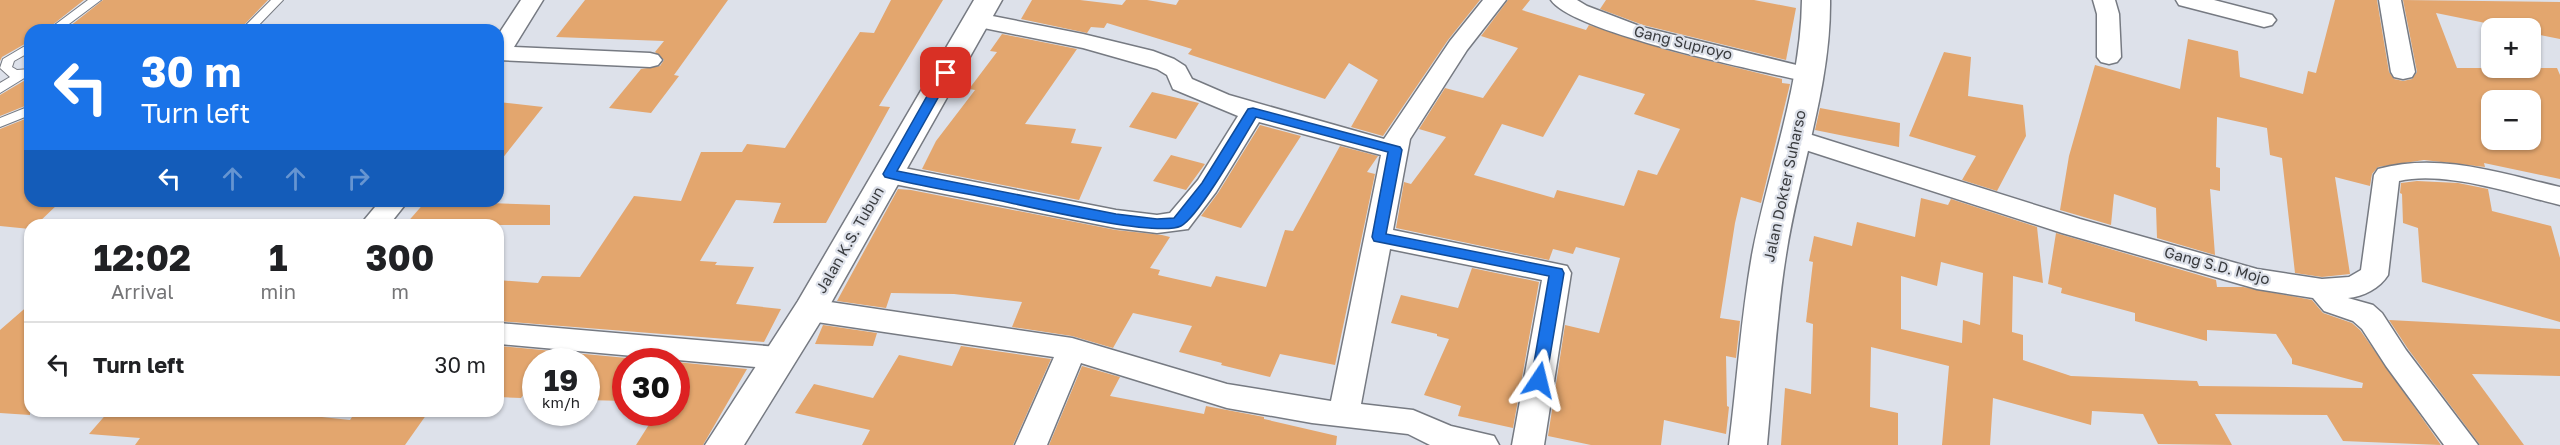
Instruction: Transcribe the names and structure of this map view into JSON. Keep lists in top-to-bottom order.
{
  "streets": {
    "street": [
      "Gang Suproyo",
      "Jalan Dokter Suharso",
      "Jalan K.S. Tubun",
      "Gang S.D. Mojo"
    ]
  },
  "crossings": [
    ["Gang Suproyo", "Jalan Dokter Suharso"],
    ["Jalan Dokter Suharso", "Gang S.D. Mojo"]
  ],
  "page": {
    "map_buttons": ["+", "−"],
    "turn": ["30 m", "Turn left"],
    "eta": [
      "12:02",
      "Arrival",
      "1",
      "min",
      "300",
      "m"
    ],
    "list": [
      {
        "name": "Turn left",
        "value": "30 m"
      }
    ],
    "speed": "19 km/h",
    "limit": "30"
  }
}
